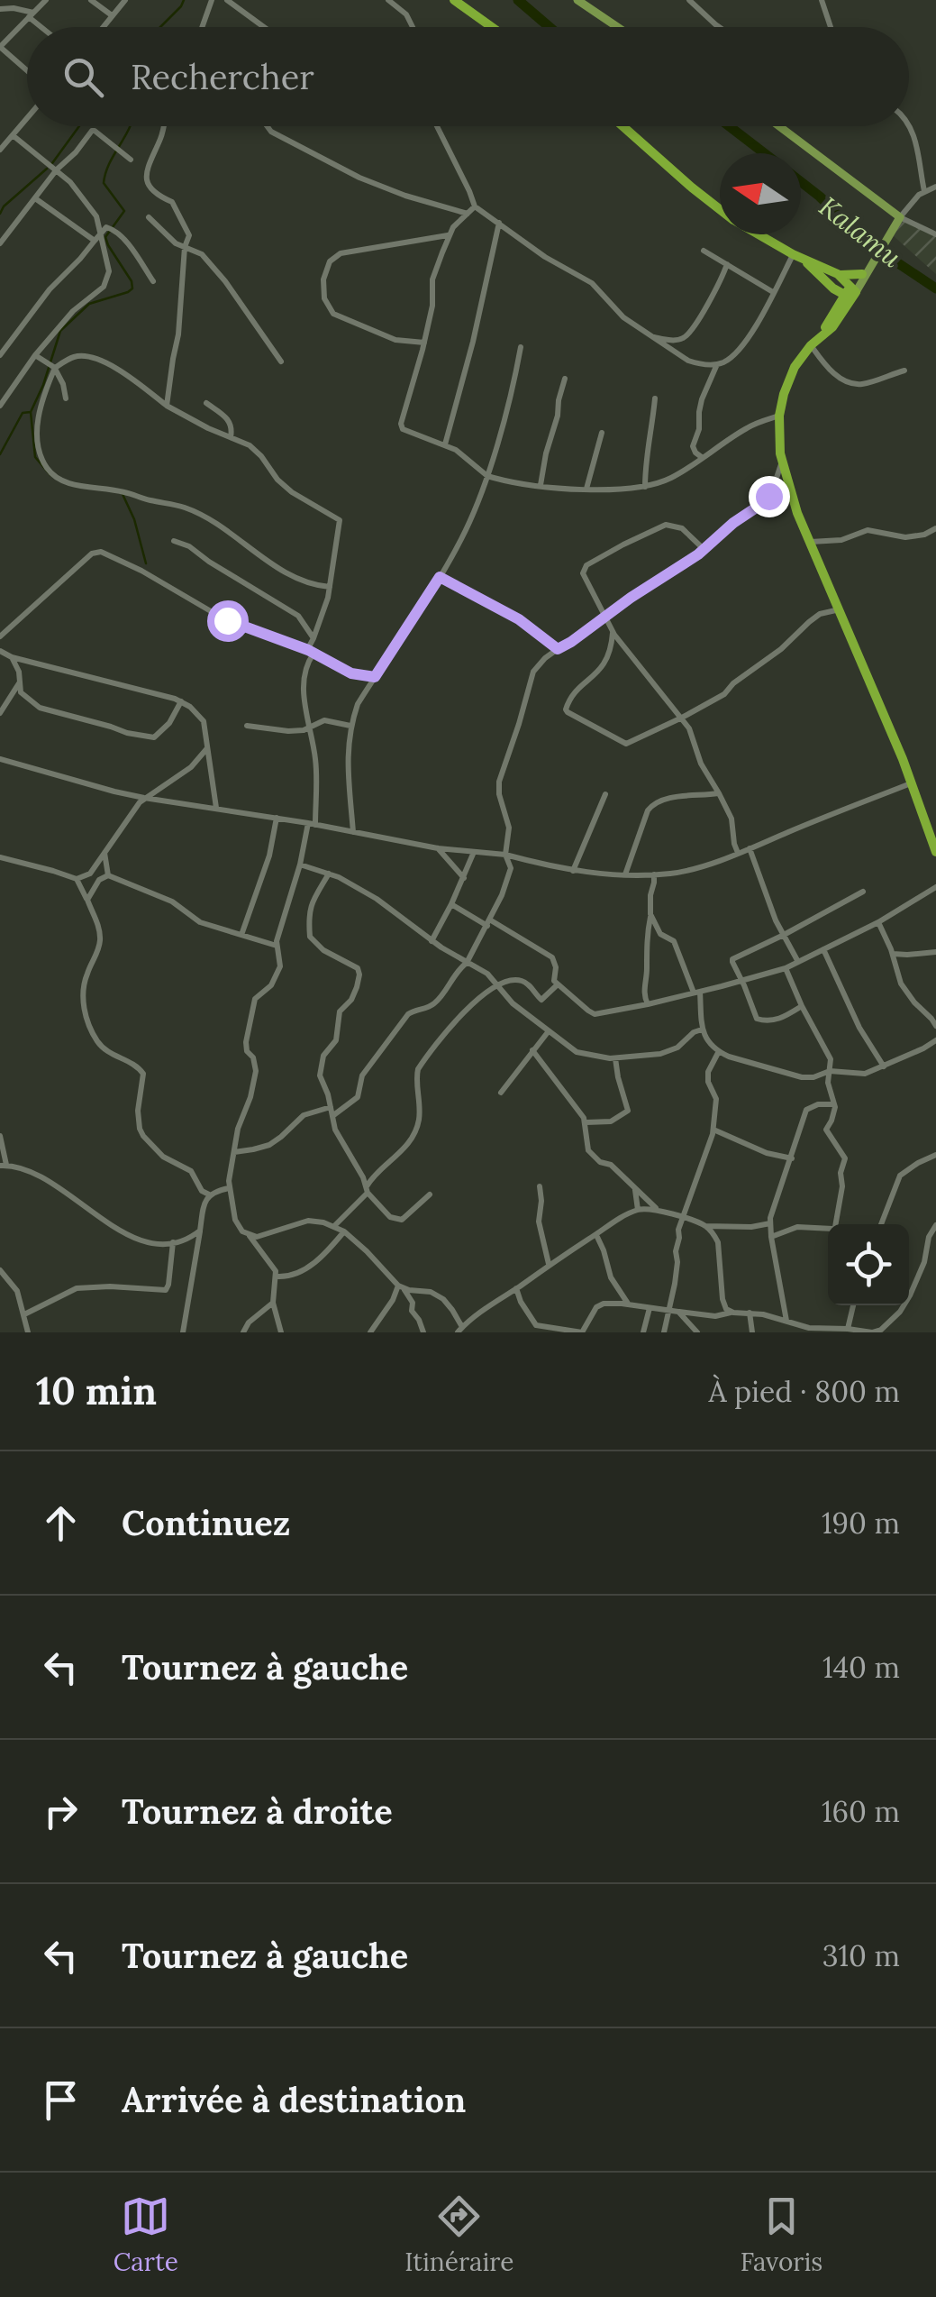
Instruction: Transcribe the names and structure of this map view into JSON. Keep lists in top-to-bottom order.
{
  "water": ["Kalamu"],
  "north": "left",
  "page": {
    "search": "Rechercher",
    "heading": ["10 min", "À pied · 800 m"],
    "list": [
      ["Continuez", "190 m"],
      ["Tournez à gauche", "140 m"],
      ["Tournez à droite", "160 m"],
      ["Tournez à gauche", "310 m"],
      "Arrivée à destination"
    ],
    "nav": ["Carte", "Itinéraire", "Favoris"]
  }
}
